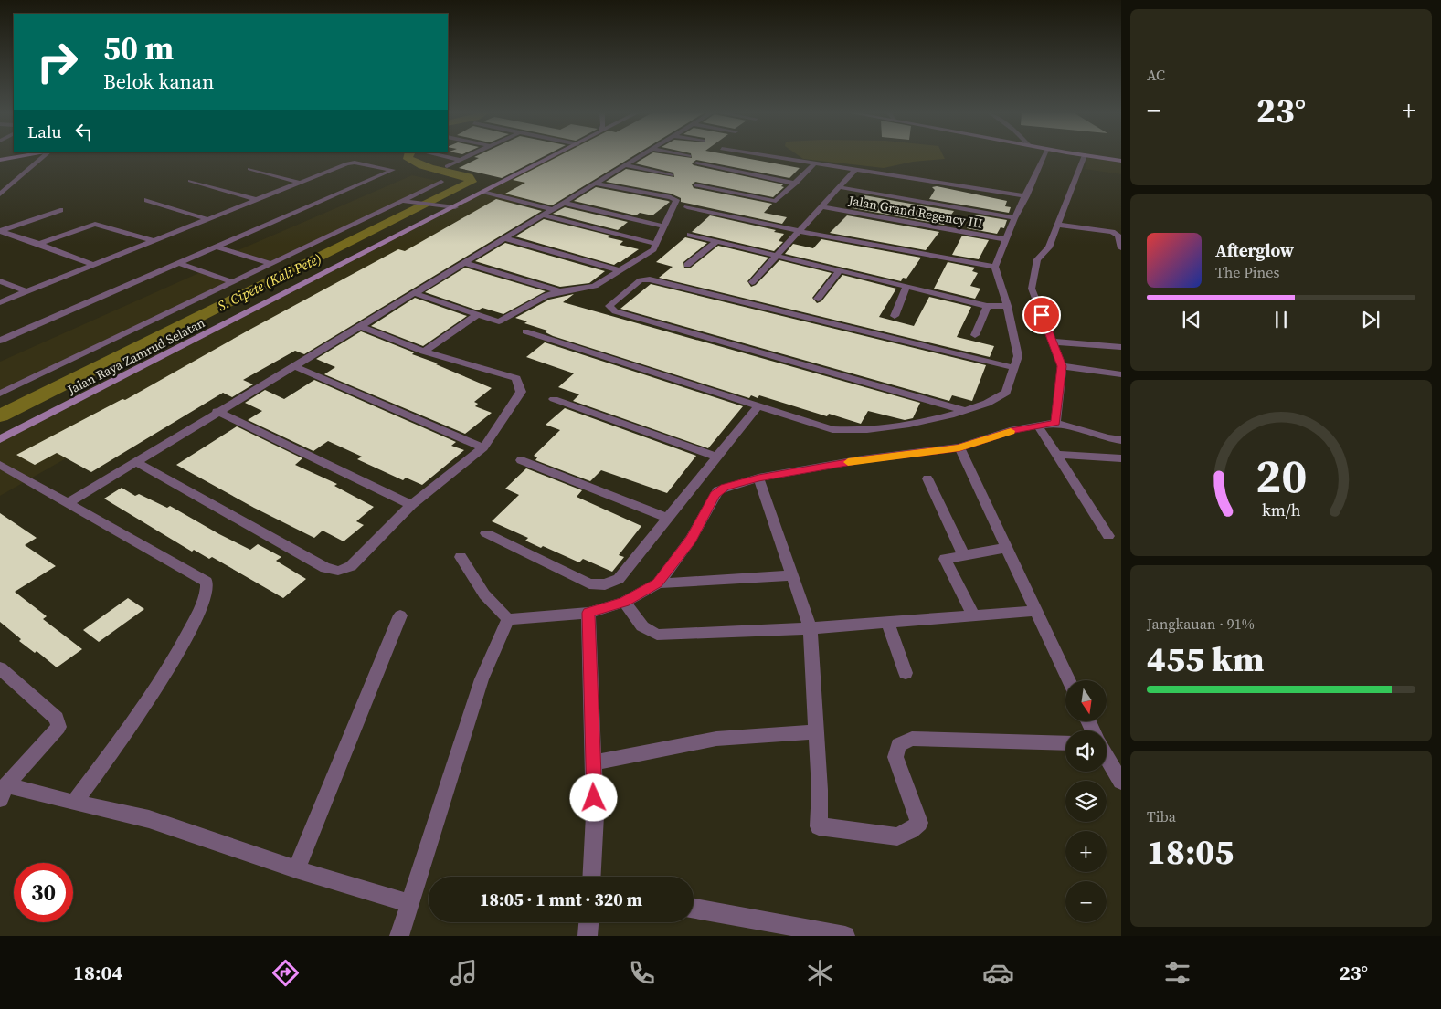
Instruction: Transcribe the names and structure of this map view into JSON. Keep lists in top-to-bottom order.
{
  "streets": {
    "street": ["Jalan Grand Regency III", "Jalan Raya Zamrud Selatan"]
  },
  "water": ["S. Cipete (Kali Pete)"],
  "north": "bottom",
  "page": {
    "tile": [
      "AC",
      ["Jangkauan · 91%", "455 km"],
      ["Tiba", "18:05"]
    ],
    "turn": ["50 m", "Belok kanan"],
    "heat": ["−", "23°", "+"],
    "then": "Lalu",
    "song": ["Afterglow", "The Pines"],
    "map_buttons": ["+", "−"],
    "limit": "30",
    "trip": "18:05 · 1 mnt · 320 m",
    "tabs": ["18:04", "23°"],
    "gauge": ["20", "km/h"]
  }
}
